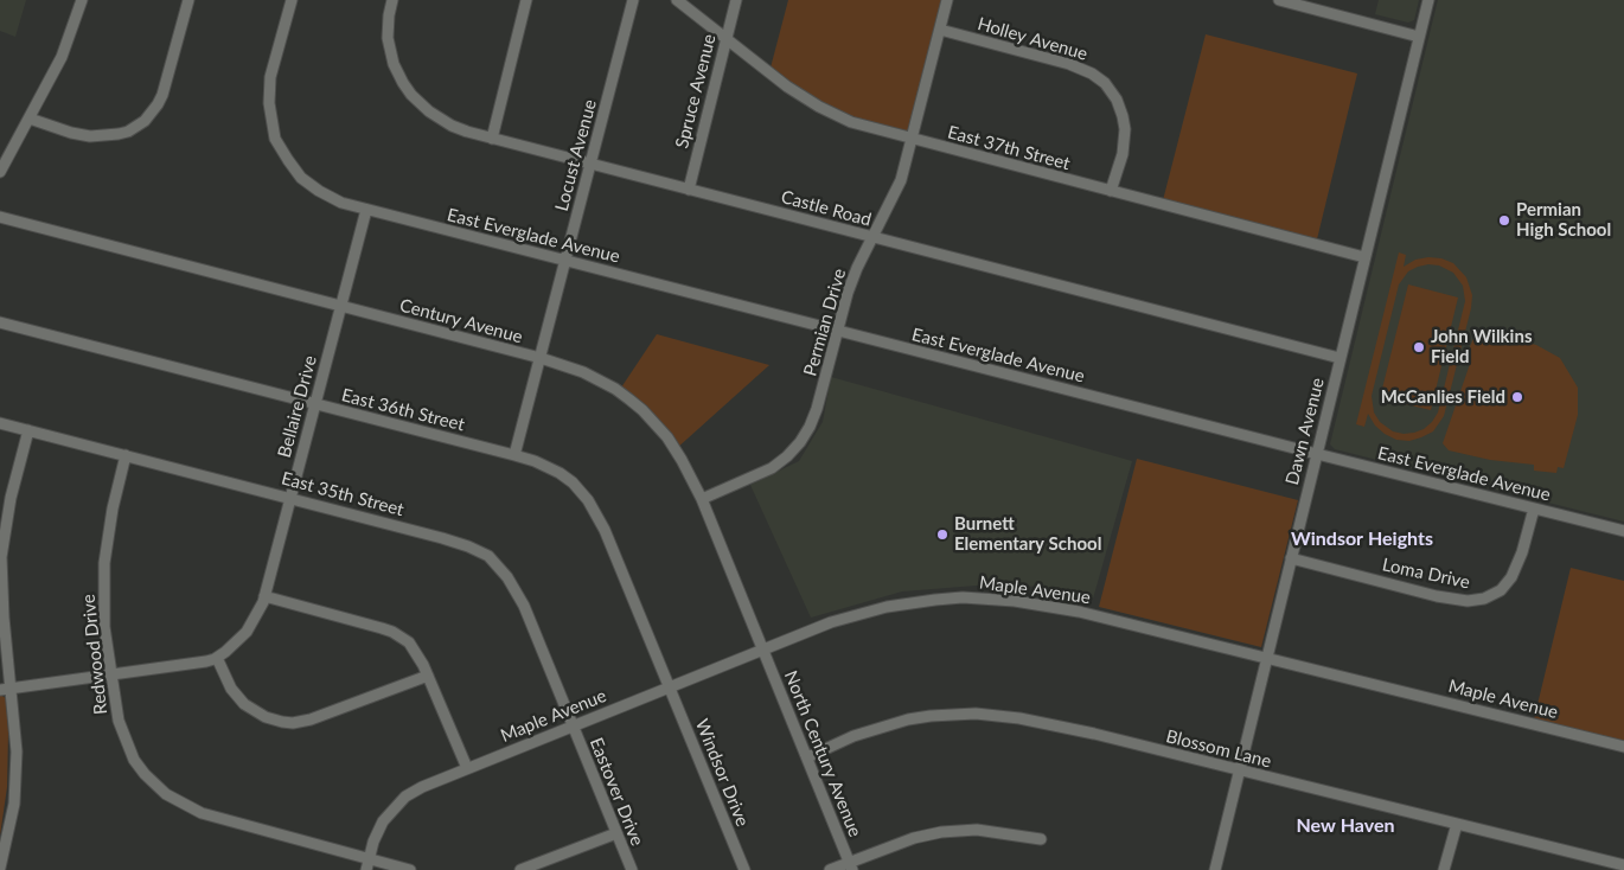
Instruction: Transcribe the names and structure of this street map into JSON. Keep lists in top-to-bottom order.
{
  "streets": {
    "street": [
      "Holley Avenue",
      "Spruce Avenue",
      "East 37th Street",
      "Locust Avenue",
      "Castle Road",
      "East Everglade Avenue",
      "Century Avenue",
      "Permian Drive",
      "Bellaire Drive",
      "East 36th Street",
      "Dawn Avenue",
      "East 35th Street",
      "Loma Drive",
      "Maple Avenue",
      "Redwood Drive",
      "Blossom Lane",
      "North Century Avenue",
      "Windsor Drive",
      "Eastover Drive"
    ]
  },
  "crossings": [
    ["Holley Avenue", "East 37th Street"],
    ["Holley Avenue", "Permian Drive"],
    ["Spruce Avenue", "East 37th Street"],
    ["Spruce Avenue", "Castle Road"],
    ["East 37th Street", "Permian Drive"],
    ["East 37th Street", "Dawn Avenue"],
    ["Locust Avenue", "Castle Road"],
    ["Locust Avenue", "East Everglade Avenue"],
    ["Locust Avenue", "Century Avenue"],
    ["Locust Avenue", "East 36th Street"],
    ["Castle Road", "Permian Drive"],
    ["Castle Road", "Dawn Avenue"],
    ["East Everglade Avenue", "Permian Drive"],
    ["East Everglade Avenue", "Bellaire Drive"],
    ["East Everglade Avenue", "Dawn Avenue"],
    ["East Everglade Avenue", "Loma Drive"],
    ["Century Avenue", "Permian Drive"],
    ["Century Avenue", "Bellaire Drive"],
    ["Century Avenue", "Maple Avenue"],
    ["Century Avenue", "North Century Avenue"],
    ["Bellaire Drive", "East 36th Street"],
    ["Bellaire Drive", "East 35th Street"],
    ["Bellaire Drive", "Redwood Drive"],
    ["East 36th Street", "Maple Avenue"],
    ["East 36th Street", "Windsor Drive"],
    ["Dawn Avenue", "Loma Drive"],
    ["Dawn Avenue", "Maple Avenue"],
    ["Dawn Avenue", "Blossom Lane"],
    ["East 35th Street", "Maple Avenue"],
    ["East 35th Street", "Redwood Drive"],
    ["East 35th Street", "Eastover Drive"],
    ["Maple Avenue", "Redwood Drive"],
    ["Maple Avenue", "North Century Avenue"],
    ["Maple Avenue", "Windsor Drive"],
    ["Maple Avenue", "Eastover Drive"],
    ["Blossom Lane", "North Century Avenue"]
  ],
  "districts": ["Windsor Heights", "New Haven"],
  "places": [
    "Permian High School",
    "John Wilkins Field",
    "McCanlies Field",
    "Burnett Elementary School"
  ]
}
